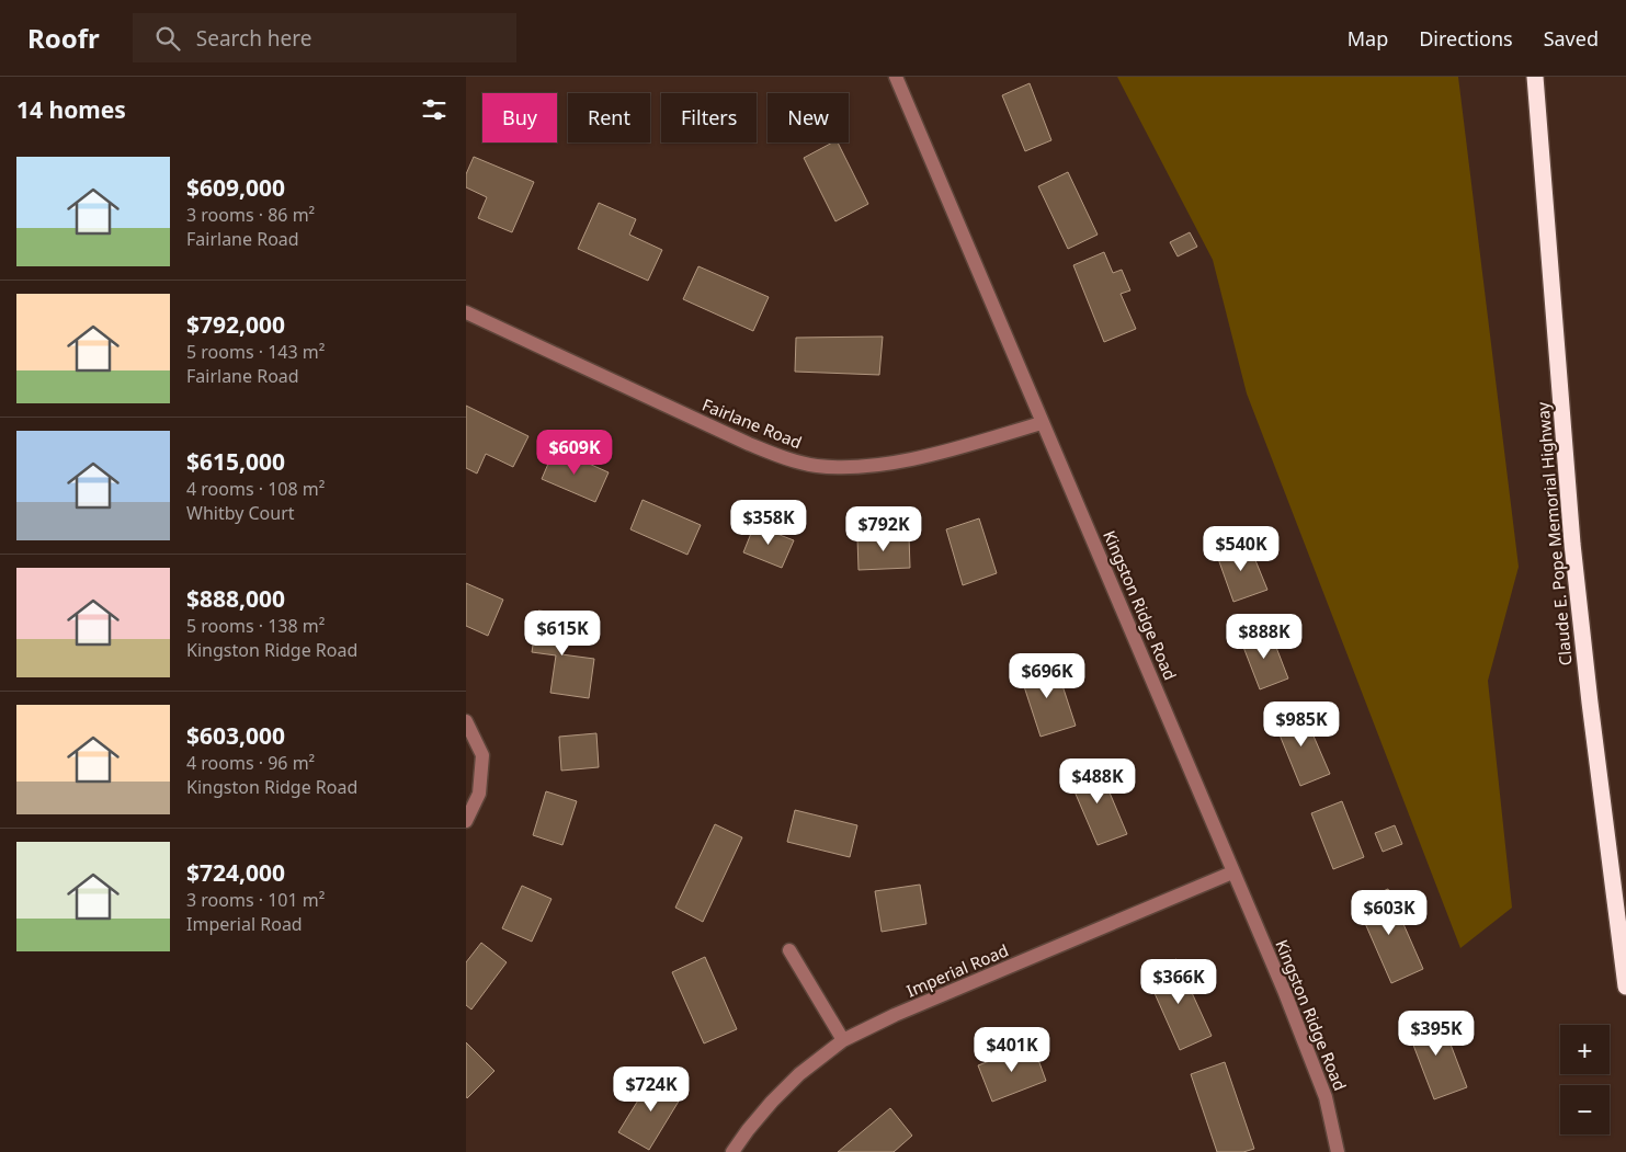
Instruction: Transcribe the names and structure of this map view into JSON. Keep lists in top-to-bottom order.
{
  "streets": {
    "highway": ["Claude E. Pope Memorial Highway"],
    "street": ["Fairlane Road", "Kingston Ridge Road", "Imperial Road"]
  },
  "crossings": [
    ["Fairlane Road", "Kingston Ridge Road"],
    ["Kingston Ridge Road", "Imperial Road"]
  ],
  "page": {
    "header": "Roofr",
    "search": "Search here",
    "nav": ["Map", "Directions", "Saved"],
    "heading": "14 homes",
    "chip": [
      "Buy",
      "Rent",
      "Filters",
      "New"
    ],
    "list": [
      {
        "name": "$609,000",
        "note": "3 rooms · 86 m² · Fairlane Road"
      },
      {
        "name": "$792,000",
        "note": "5 rooms · 143 m² · Fairlane Road"
      },
      {
        "name": "$615,000",
        "note": "4 rooms · 108 m² · Whitby Court"
      },
      {
        "name": "$888,000",
        "note": "5 rooms · 138 m² · Kingston Ridge Road"
      },
      {
        "name": "$603,000",
        "note": "4 rooms · 96 m² · Kingston Ridge Road"
      },
      {
        "name": "$724,000",
        "note": "3 rooms · 101 m² · Imperial Road"
      }
    ],
    "price": [
      "$609K",
      "$358K",
      "$792K",
      "$540K",
      "$615K",
      "$888K",
      "$696K",
      "$985K",
      "$488K",
      "$603K",
      "$366K",
      "$395K",
      "$401K",
      "$724K"
    ],
    "map_buttons": ["+", "−"]
  }
}
